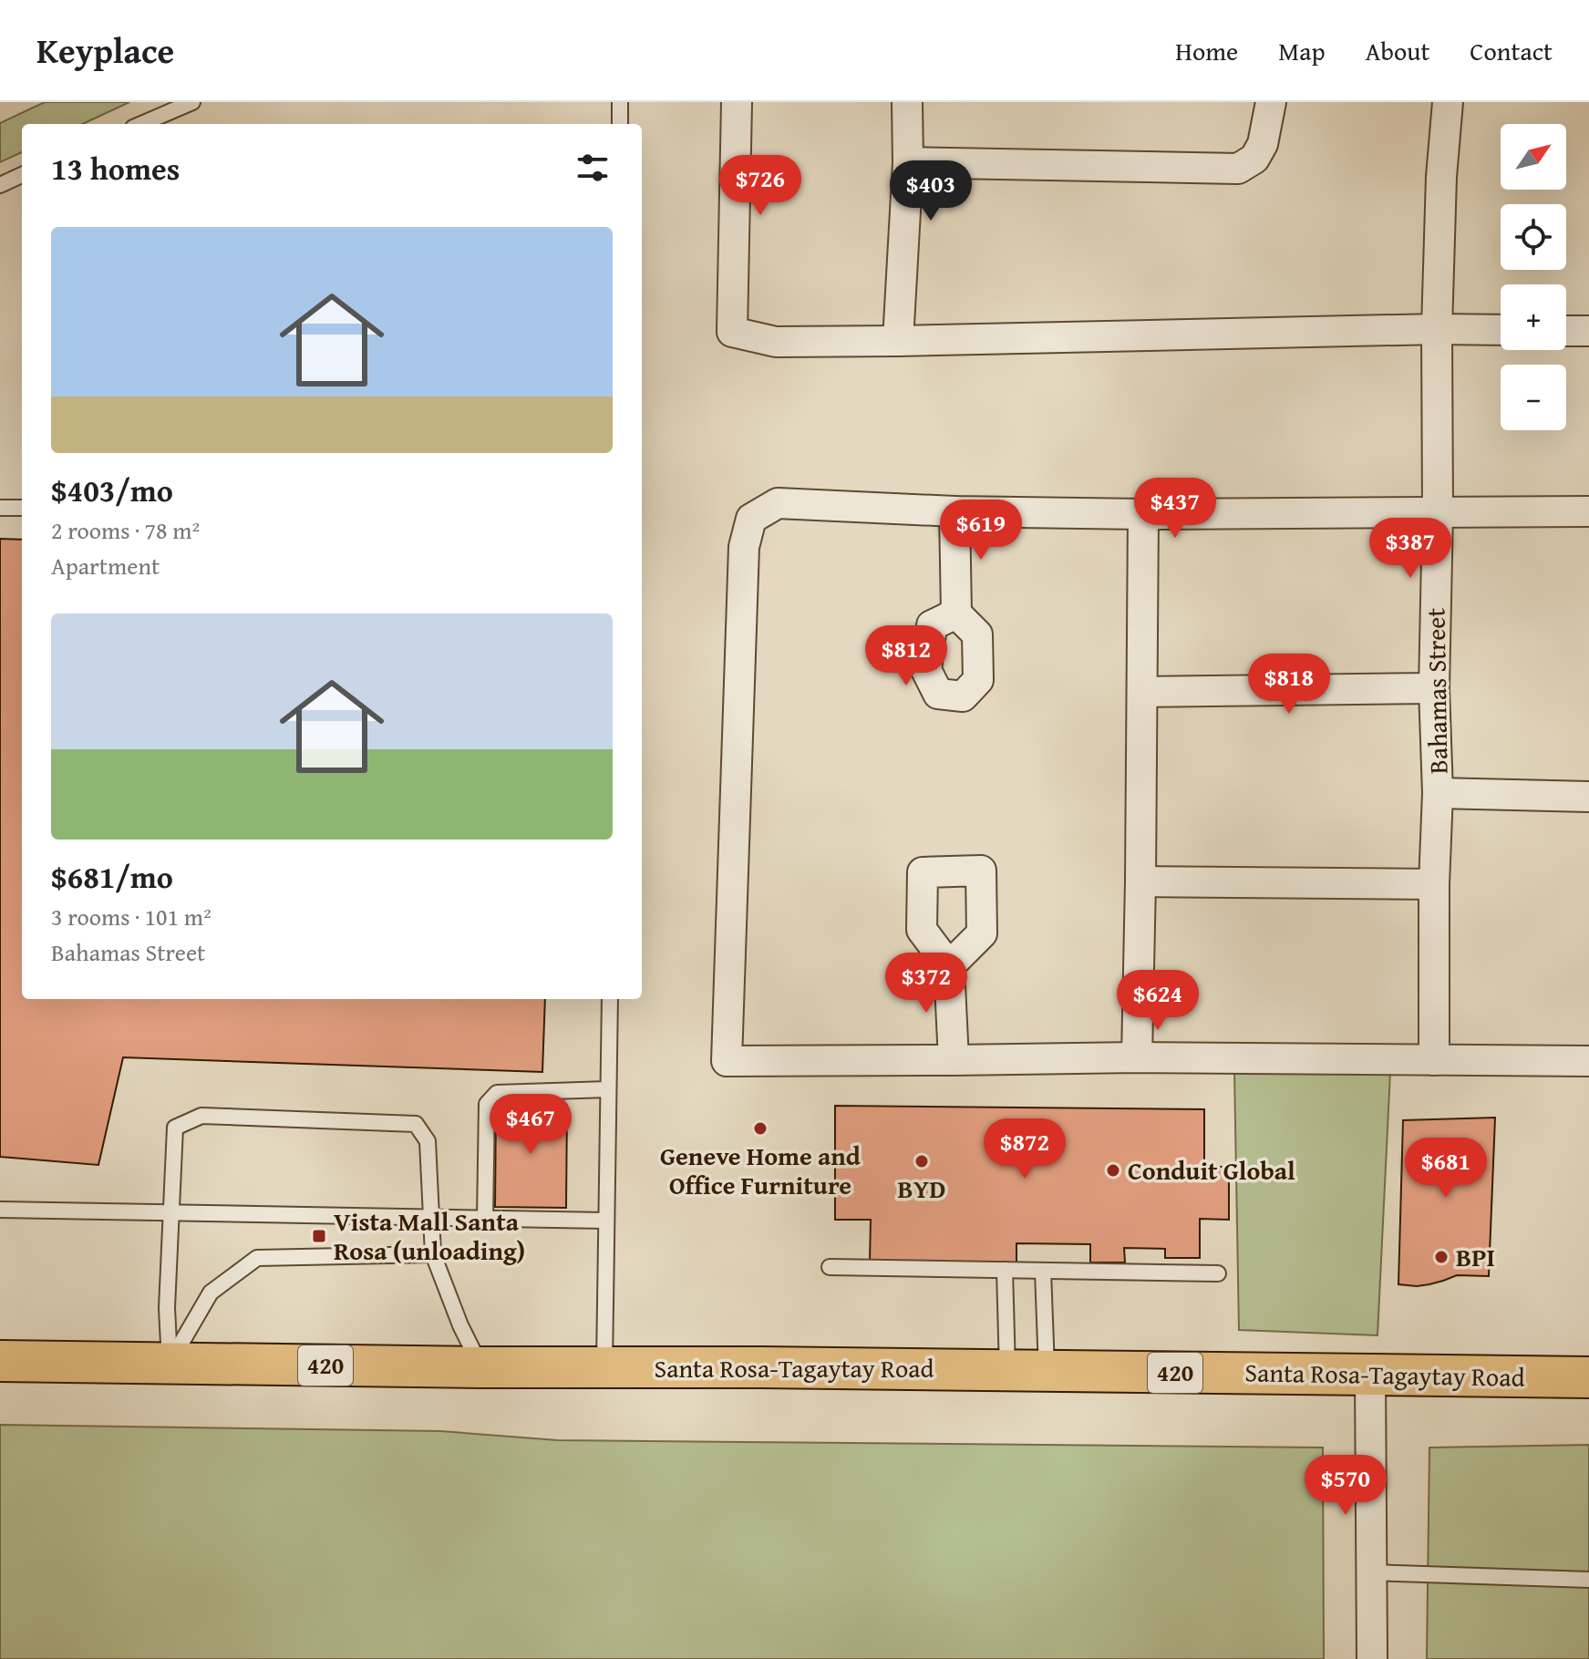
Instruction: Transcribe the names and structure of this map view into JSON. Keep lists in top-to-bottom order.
{
  "streets": {
    "main road": ["420", "Santa Rosa-Tagaytay Road"],
    "street": ["Bahamas Street"]
  },
  "places": {
    "other": [
      "Geneve Home and Office Furniture",
      "BYD",
      "Conduit Global",
      "BPI"
    ],
    "transit": ["Vista Mall Santa Rosa (unloading)"]
  },
  "north": "top right",
  "page": {
    "header": "Keyplace",
    "nav": [
      "Home",
      "Map",
      "About",
      "Contact"
    ],
    "map_buttons": ["+", "−"],
    "heading": "13 homes",
    "price": [
      "$726",
      "$403",
      "$437",
      "$619",
      "$387",
      "$812",
      "$818",
      "$372",
      "$624",
      "$467",
      "$872",
      "$681",
      "$570"
    ],
    "list": [
      {
        "name": "$403/mo",
        "note": "2 rooms · 78 m² · Apartment"
      },
      {
        "name": "$681/mo",
        "note": "3 rooms · 101 m² · Bahamas Street"
      }
    ]
  }
}
